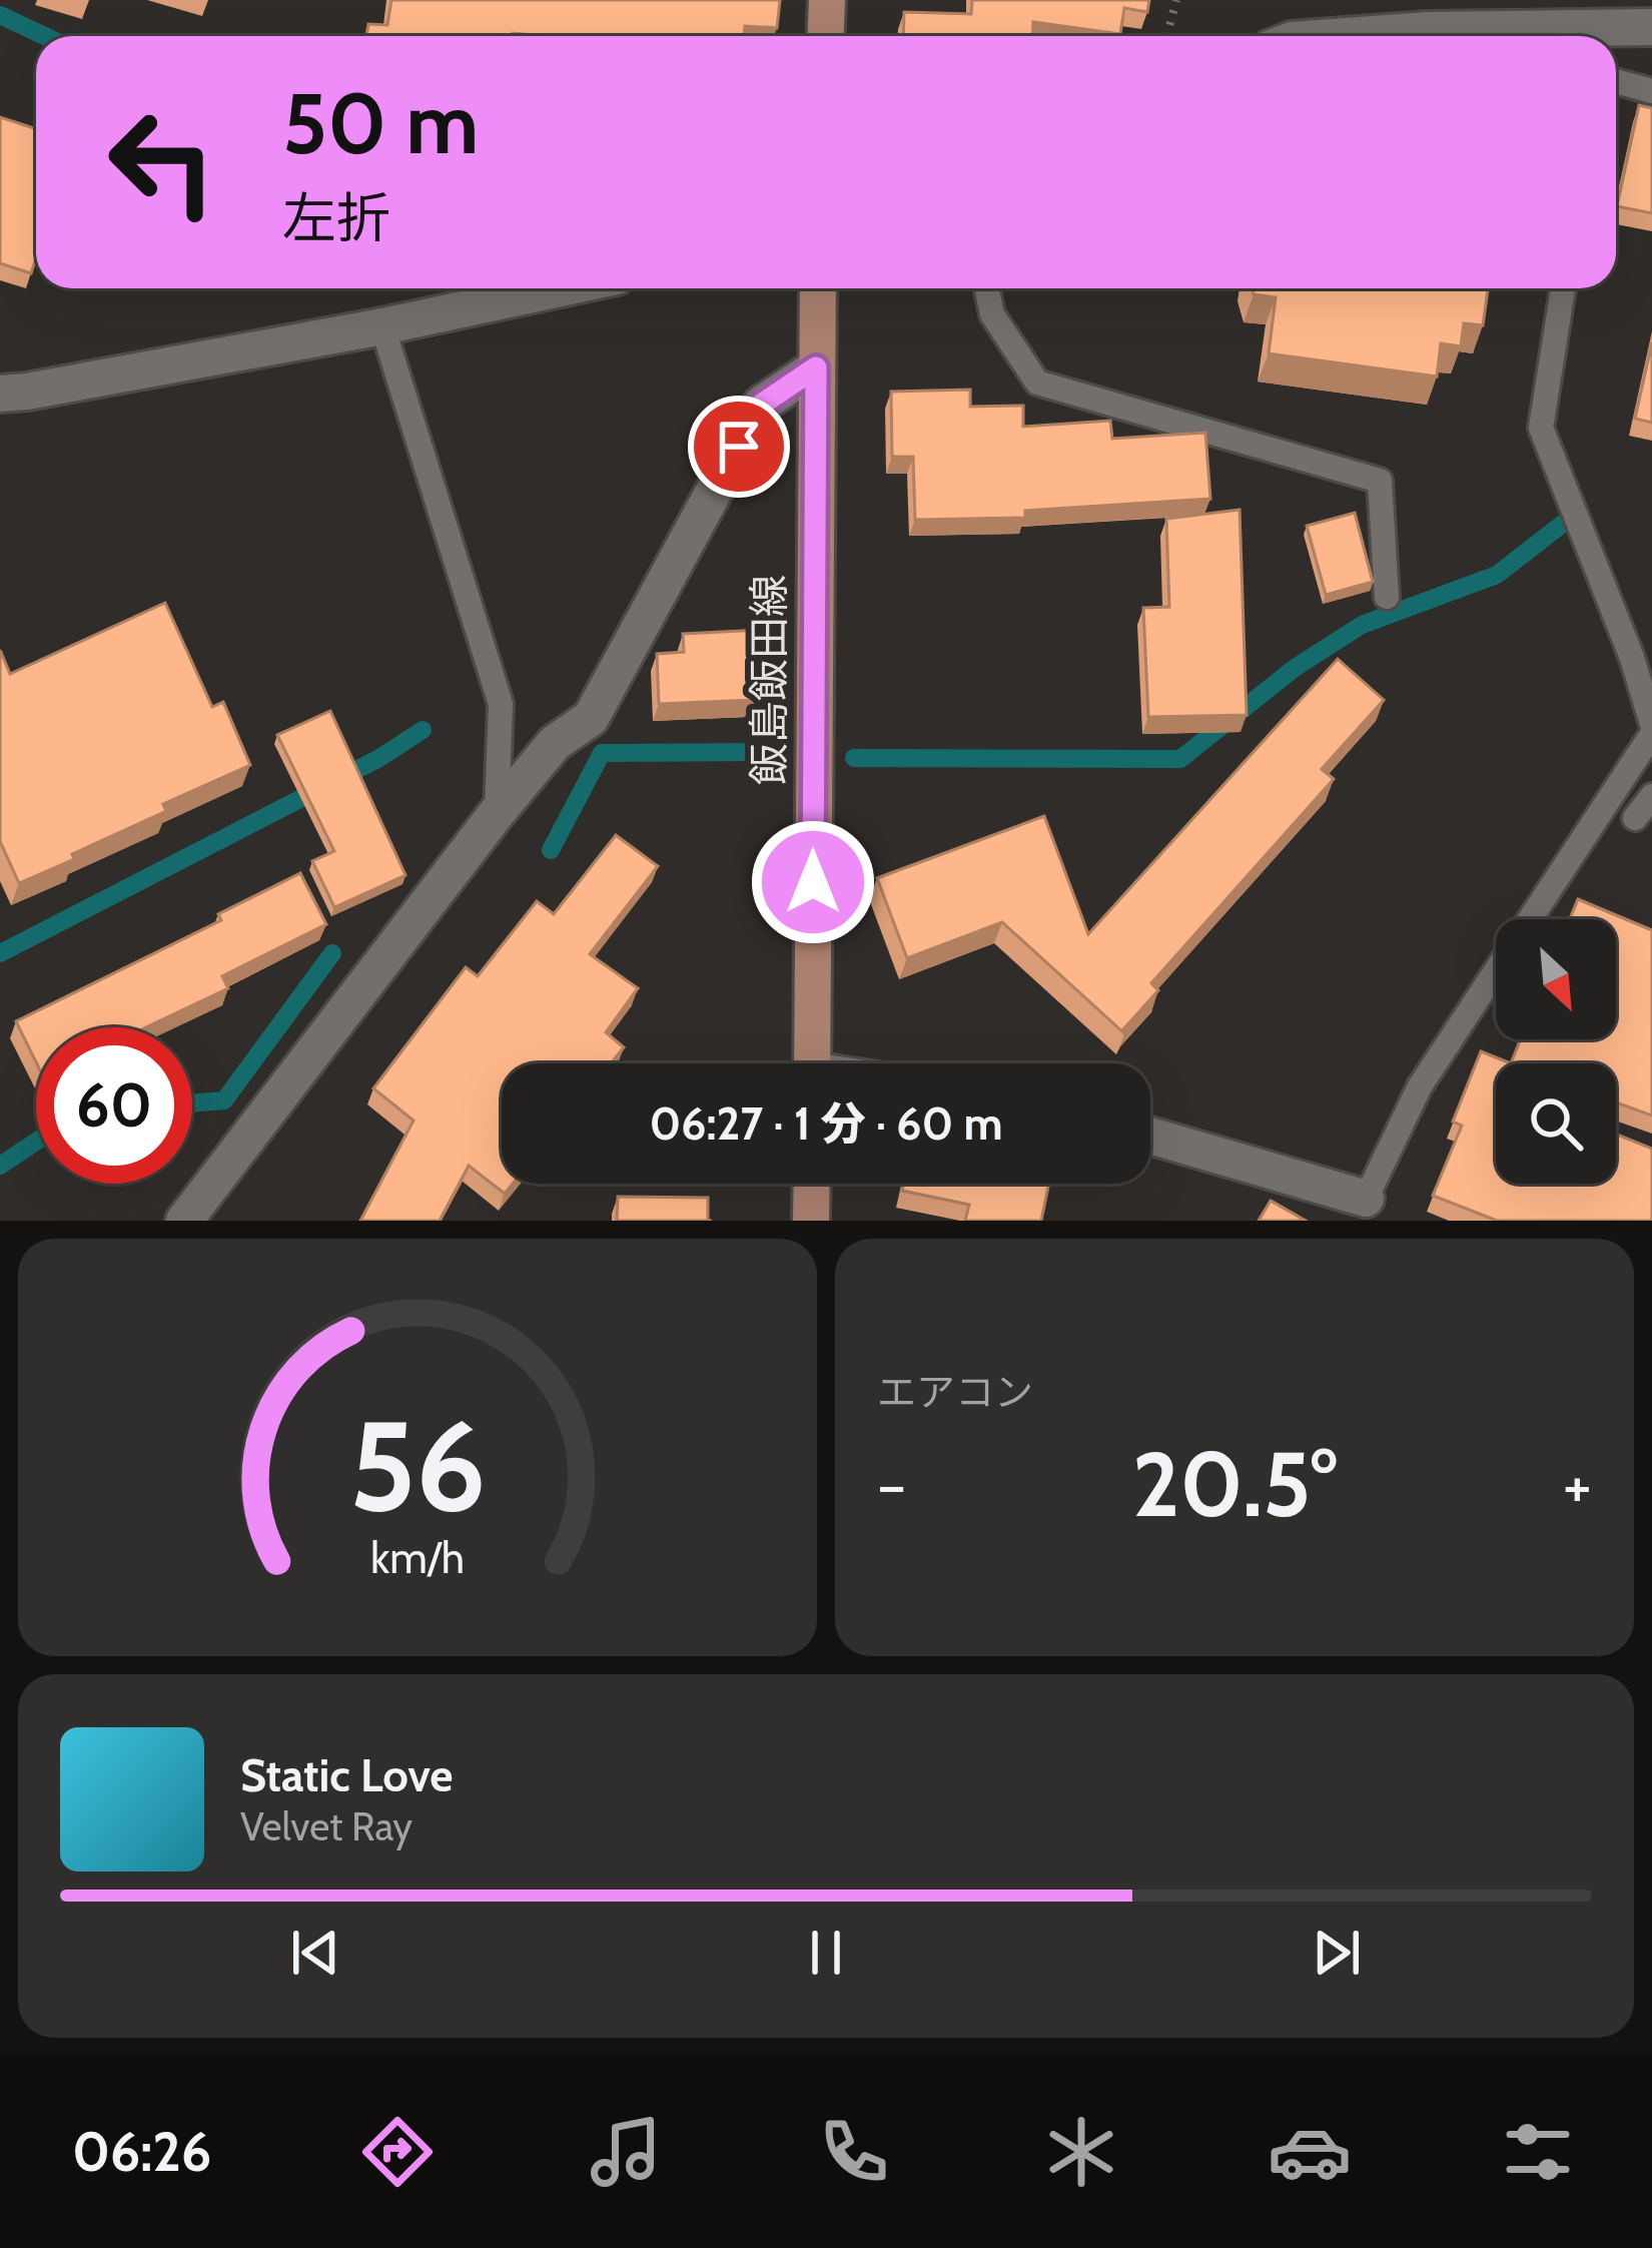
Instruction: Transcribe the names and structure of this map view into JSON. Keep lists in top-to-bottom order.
{
  "streets": {
    "main road": ["飯島飯田線"]
  },
  "north": "bottom right",
  "page": {
    "turn": ["50 m", "左折"],
    "limit": "60",
    "trip": "06:27 · 1 分 · 60 m",
    "tile": "エアコン",
    "heat": ["−", "20.5°", "+"],
    "song": ["Static Love", "Velvet Ray"],
    "tabs": "06:26",
    "gauge": ["56", "km/h"]
  }
}
